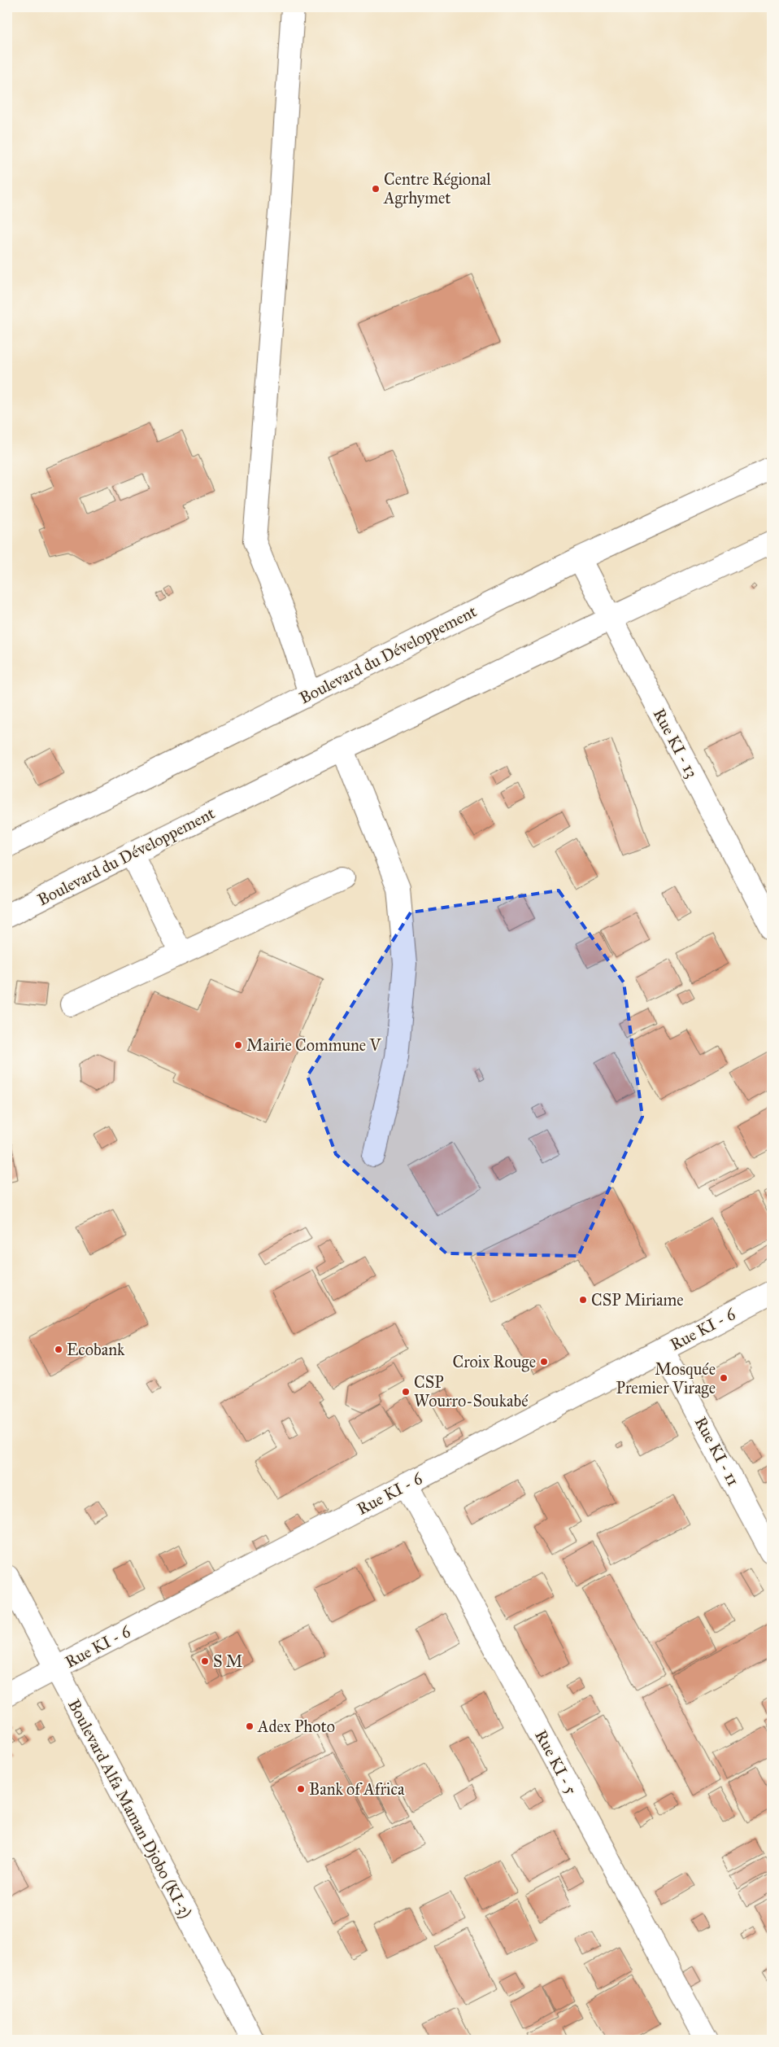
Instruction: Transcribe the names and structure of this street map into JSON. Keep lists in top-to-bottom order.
{
  "streets": {
    "main road": [
      "Boulevard du Développement",
      "Rue KI - 13",
      "Rue KI - 6",
      "Rue KI - 11",
      "Rue KI - 5",
      "Boulevard Alfa Maman Djobo (KI-3)"
    ]
  },
  "crossings": [
    ["Boulevard du Développement", "Rue KI - 13"],
    ["Rue KI - 6", "Rue KI - 11"],
    ["Rue KI - 6", "Rue KI - 5"],
    ["Rue KI - 6", "Boulevard Alfa Maman Djobo (KI-3)"]
  ],
  "places": [
    "Centre Régional Agrhymet",
    "Mairie Commune V",
    "CSP Miriame",
    "Ecobank",
    "Croix Rouge",
    "Mosquée Premier Virage",
    "CSP Wourro-Soukabé",
    "S M",
    "Adex Photo",
    "Bank of Africa"
  ]
}
